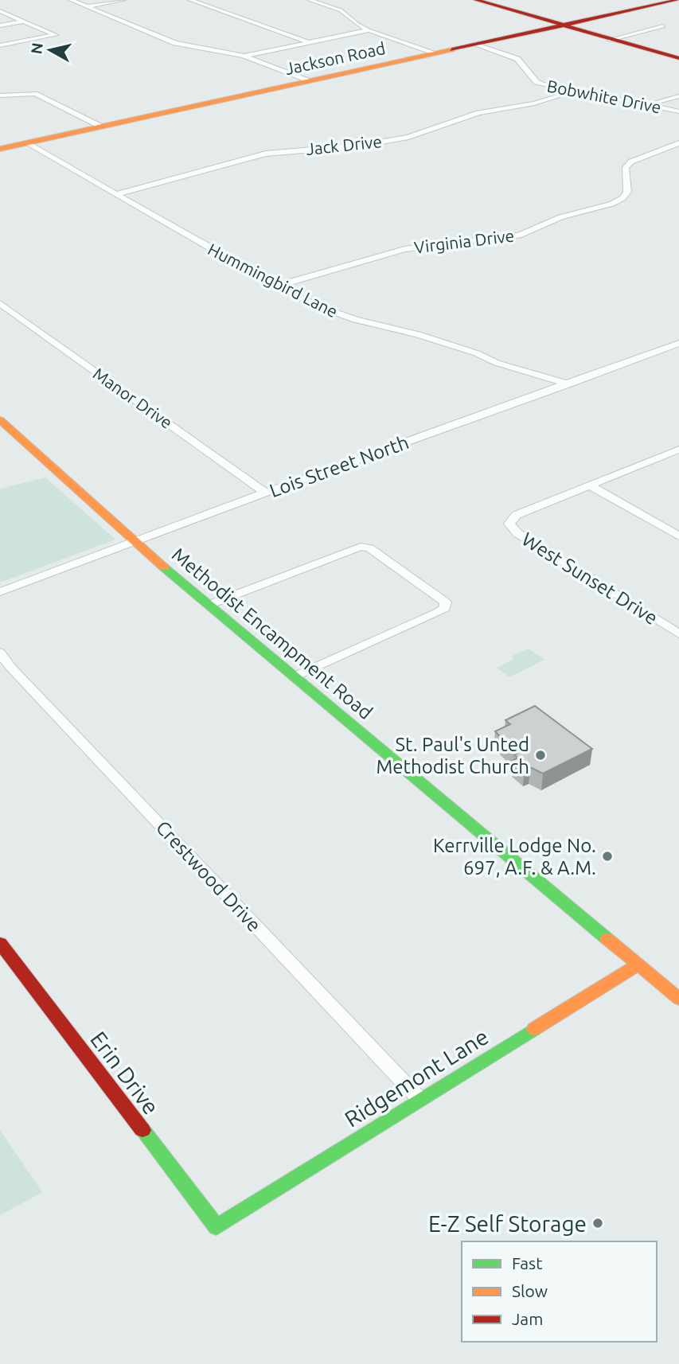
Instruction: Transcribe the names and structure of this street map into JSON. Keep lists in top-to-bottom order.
{
  "streets": {
    "street": [
      "Jackson Road",
      "Bobwhite Drive",
      "Jack Drive",
      "Virginia Drive",
      "Hummingbird Lane",
      "Manor Drive",
      "Lois Street North",
      "West Sunset Drive",
      "Methodist Encampment Road",
      "Crestwood Drive",
      "Erin Drive",
      "Ridgemont Lane"
    ]
  },
  "crossings": [
    ["Jackson Road", "Bobwhite Drive"],
    ["Jackson Road", "Hummingbird Lane"],
    ["Bobwhite Drive", "Jack Drive"],
    ["Jack Drive", "Hummingbird Lane"],
    ["Virginia Drive", "Hummingbird Lane"],
    ["Hummingbird Lane", "Lois Street North"],
    ["Manor Drive", "Lois Street North"],
    ["Lois Street North", "Methodist Encampment Road"],
    ["Methodist Encampment Road", "Ridgemont Lane"],
    ["Crestwood Drive", "Ridgemont Lane"],
    ["Erin Drive", "Ridgemont Lane"]
  ],
  "places": ["St. Paul's Unted Methodist Church", "Kerrville Lodge No. 697, A.F. & A.M.", "E-Z Self Storage"],
  "legend": ["Fast", "Slow", "Jam"],
  "north": "left"
}
